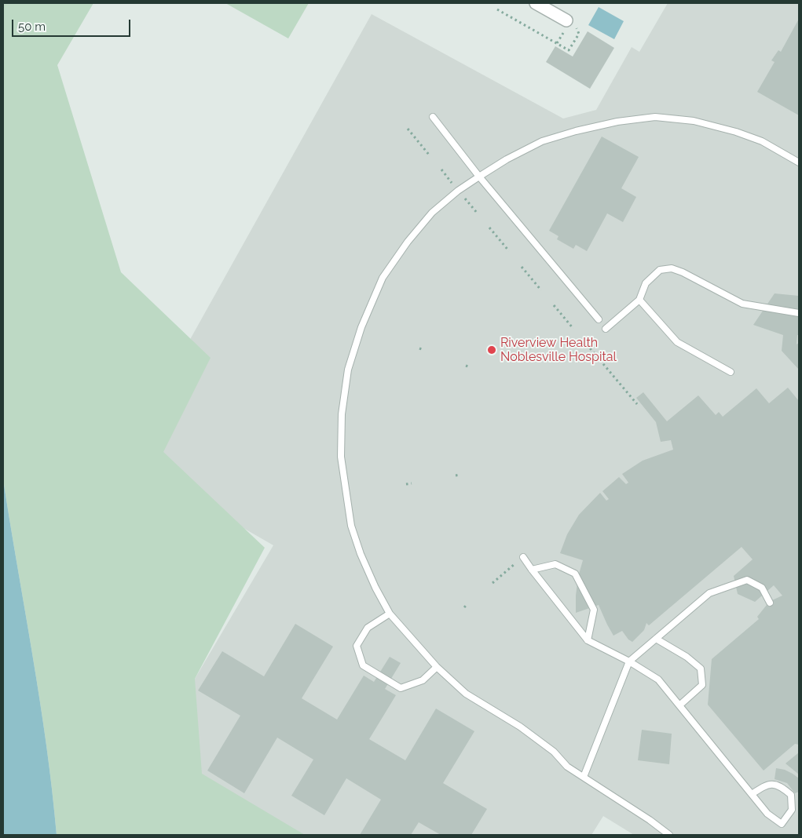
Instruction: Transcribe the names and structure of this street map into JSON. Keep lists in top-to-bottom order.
{
  "places": ["Riverview Health Noblesville Hospital"],
  "scale_bar": "50 m"
}
